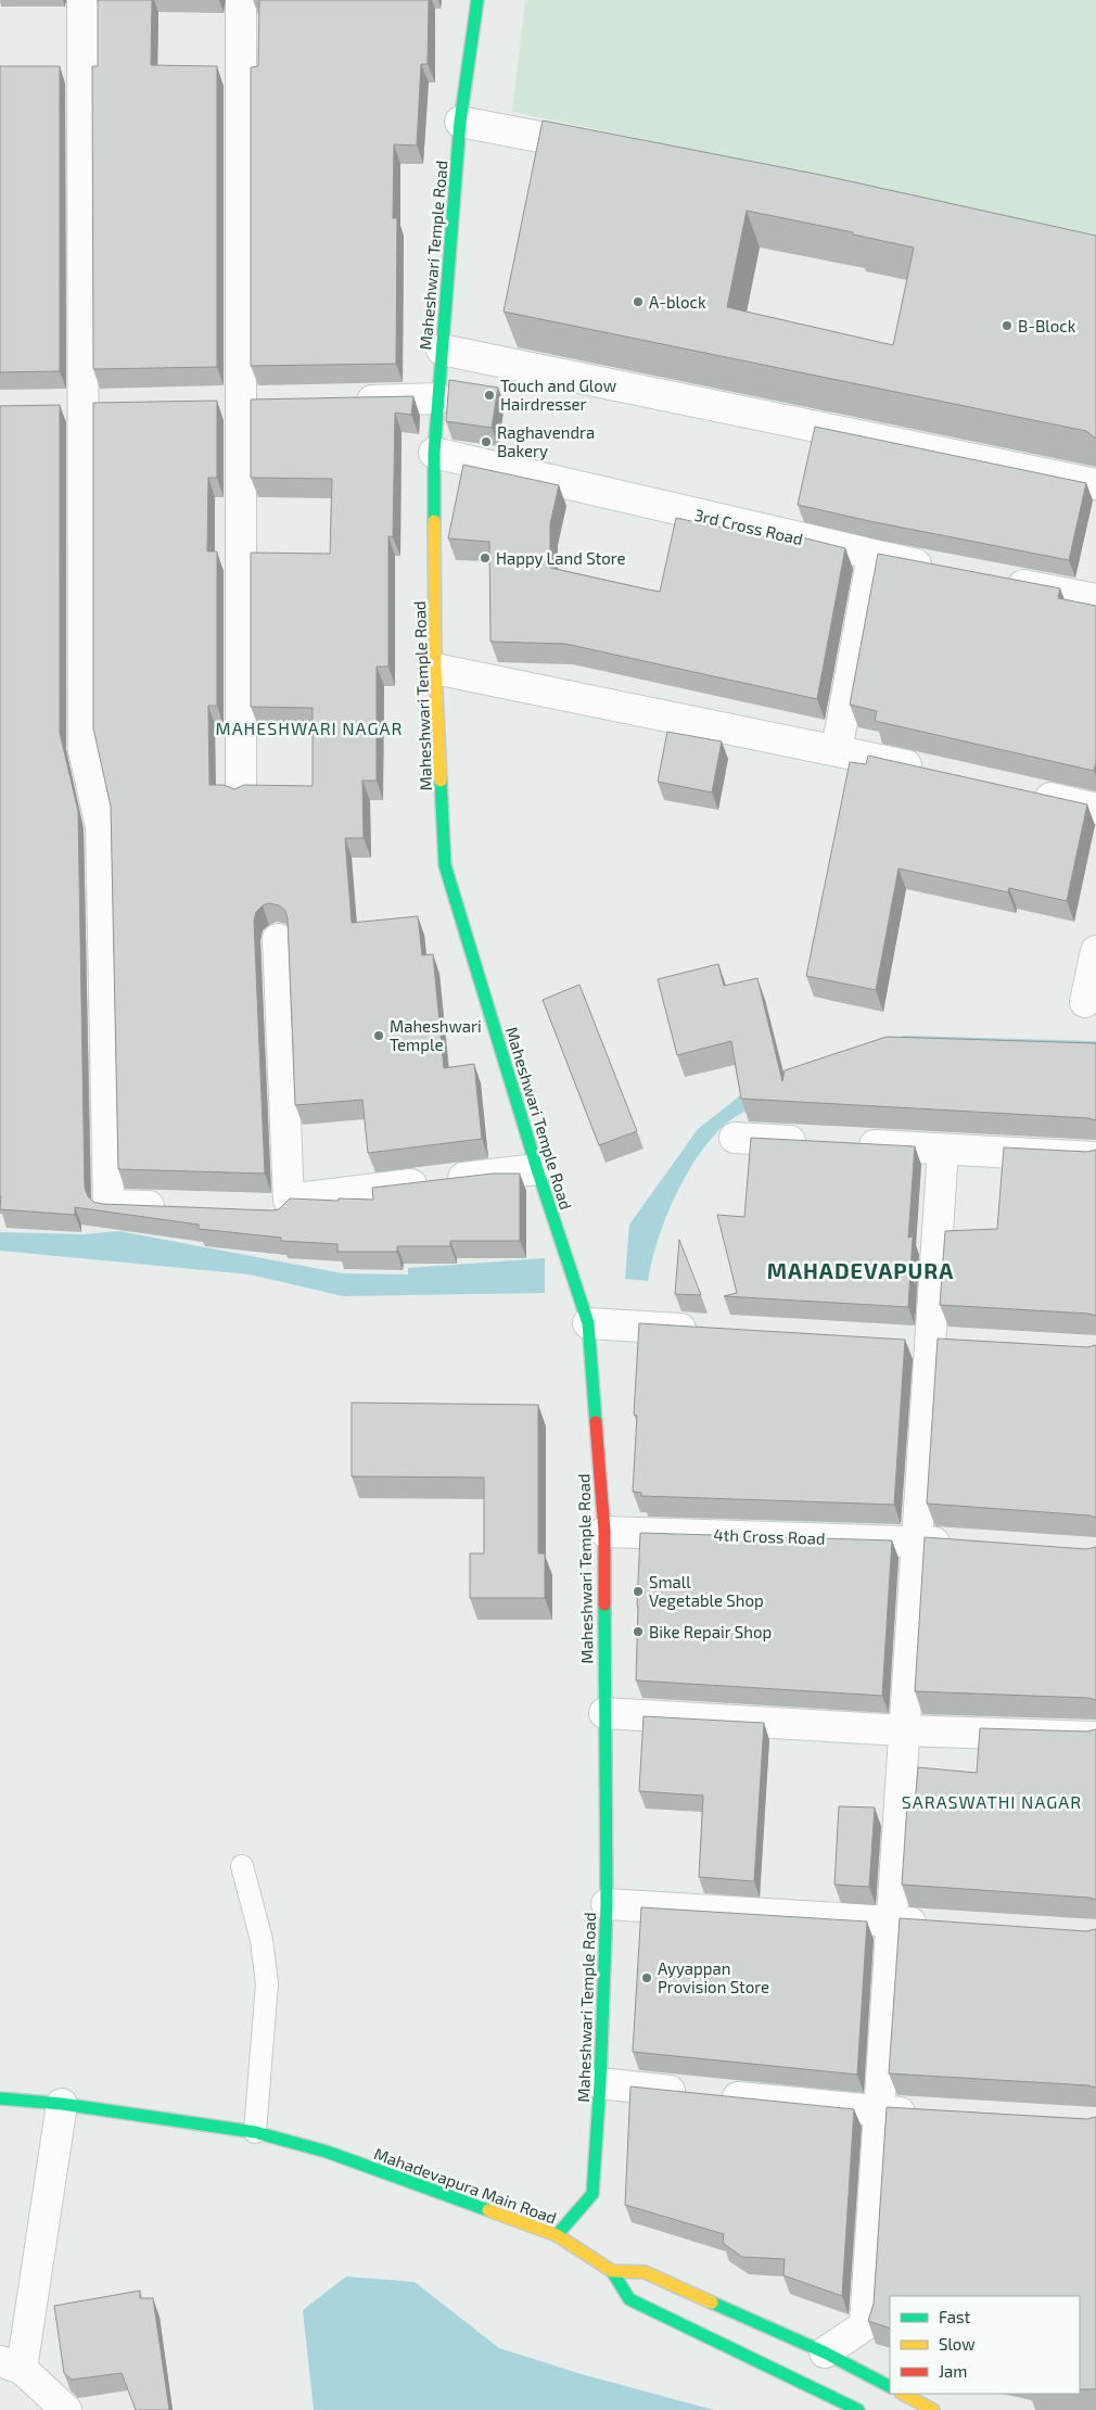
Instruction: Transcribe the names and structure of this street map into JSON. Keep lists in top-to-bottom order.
{
  "streets": {
    "street": [
      "Maheshwari Temple Road",
      "3rd Cross Road",
      "4th Cross Road",
      "Mahadevapura Main Road"
    ]
  },
  "crossings": [
    ["Maheshwari Temple Road", "3rd Cross Road"],
    ["Maheshwari Temple Road", "4th Cross Road"],
    ["Maheshwari Temple Road", "Mahadevapura Main Road"]
  ],
  "districts": ["MAHESHWARI NAGAR", "MAHADEVAPURA", "SARASWATHI NAGAR"],
  "places": [
    "A-block",
    "B-Block",
    "Touch and Glow Hairdresser",
    "Raghavendra Bakery",
    "Happy Land Store",
    "Maheshwari Temple",
    "Small Vegetable Shop",
    "Bike Repair Shop",
    "Ayyappan Provision Store"
  ],
  "legend": ["Fast", "Slow", "Jam"]
}
